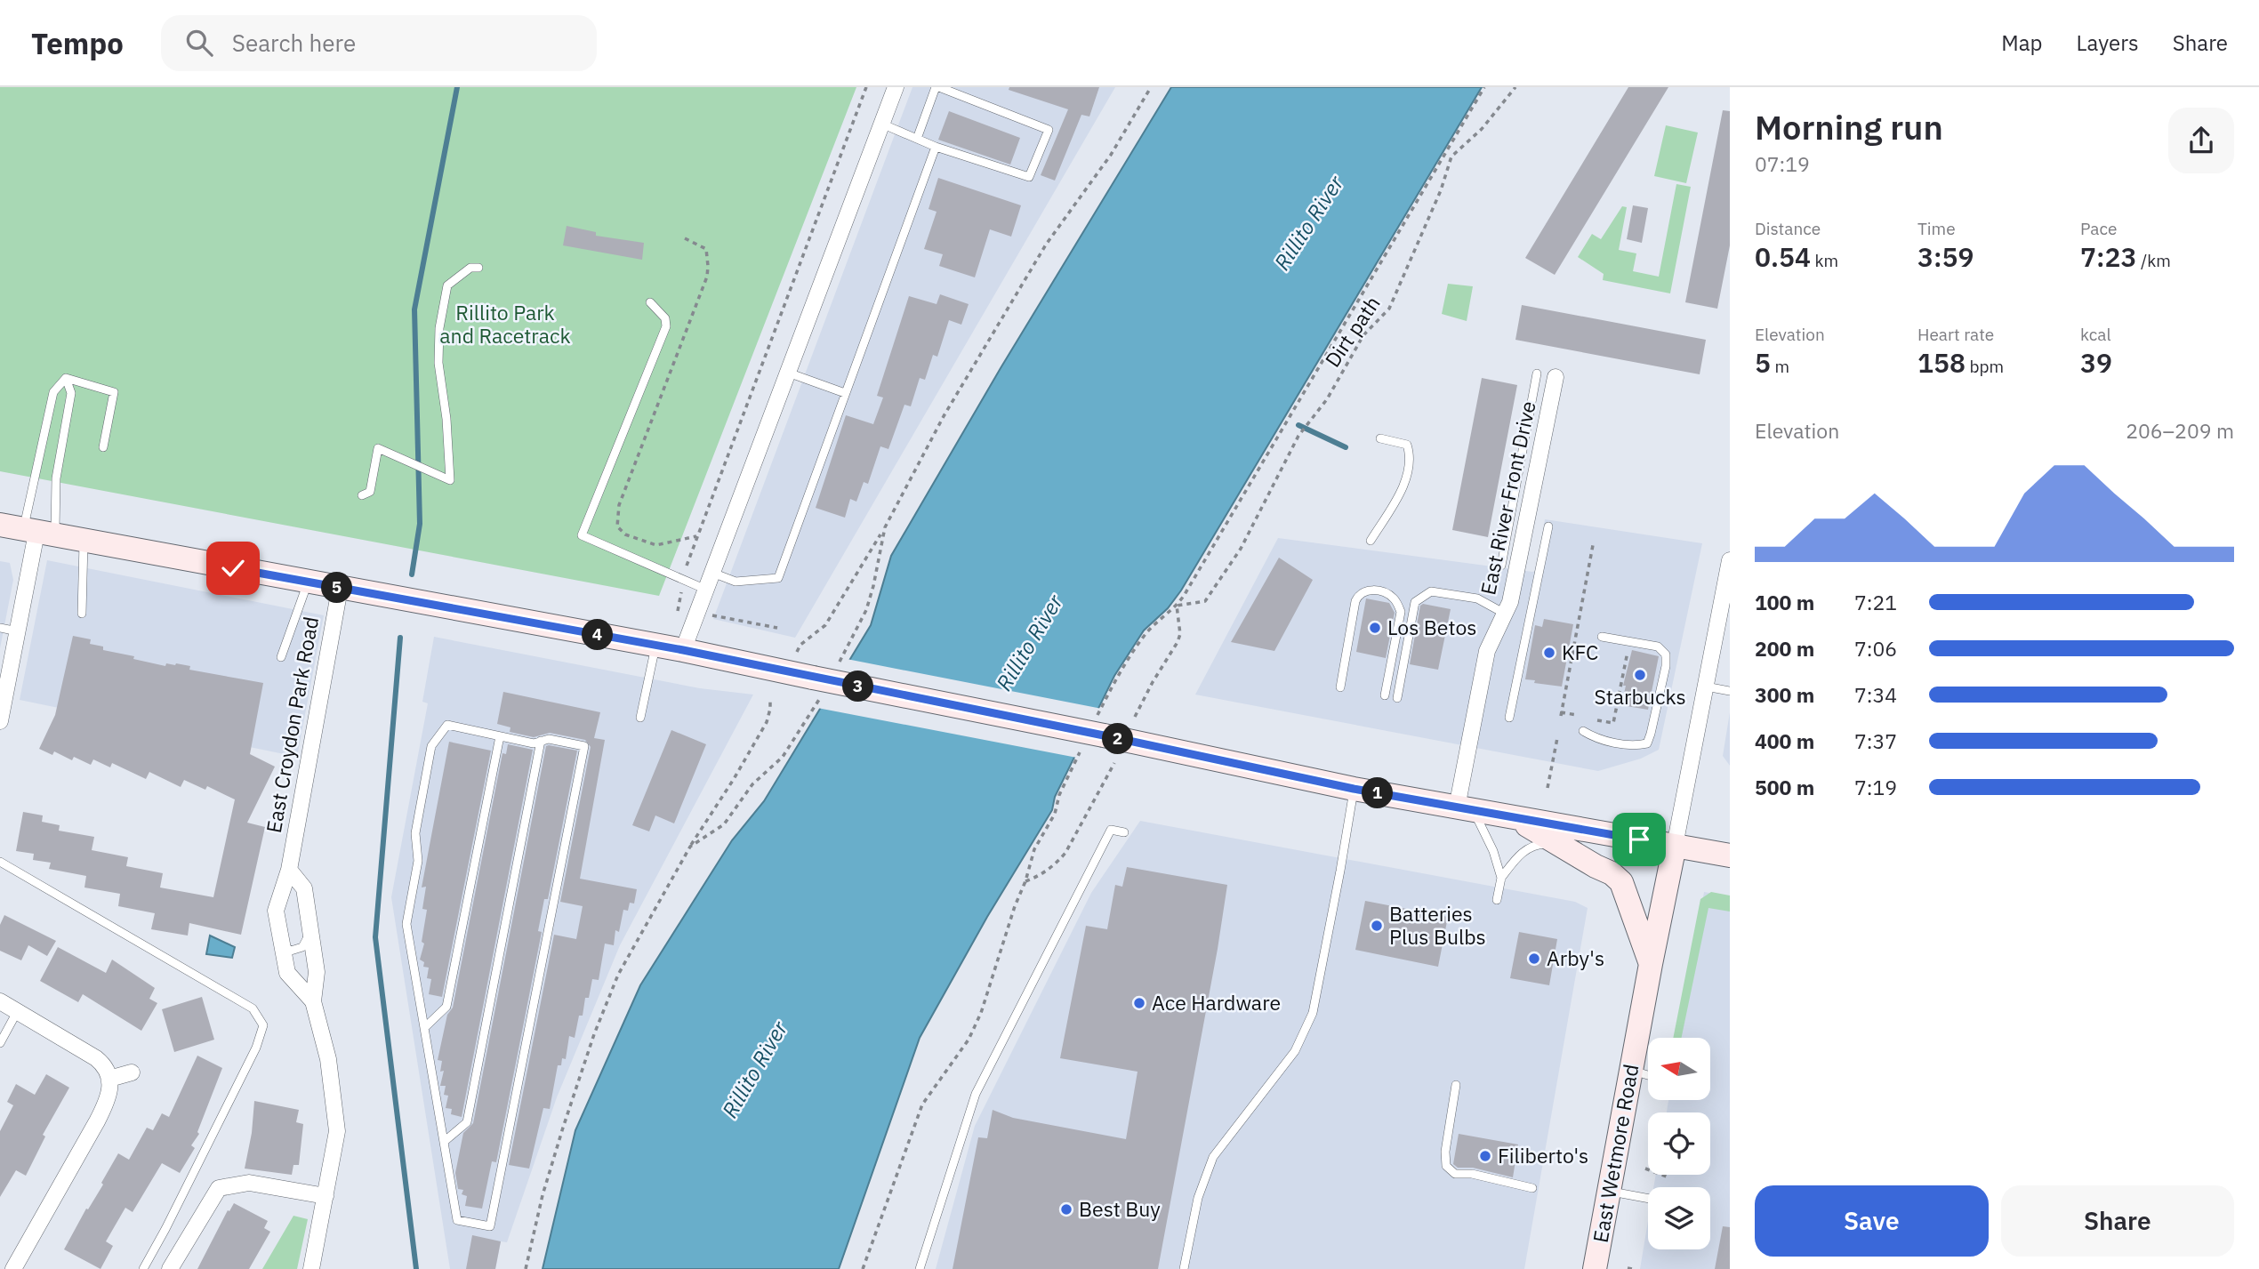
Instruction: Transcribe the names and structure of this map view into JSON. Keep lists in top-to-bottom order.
{
  "streets": {
    "main road": ["East Wetmore Road"],
    "street": ["East River Front Drive", "East Croydon Park Road"],
    "path": ["Dirt path"]
  },
  "water": ["Rillito River"],
  "parks": ["Rillito Park and Racetrack"],
  "places": [
    "Los Betos",
    "KFC",
    "Starbucks",
    "Batteries Plus Bulbs",
    "Arby's",
    "Ace Hardware",
    "Filiberto's",
    "Best Buy"
  ],
  "north": "left",
  "page": {
    "header": "Tempo",
    "search": "Search here",
    "nav": ["Map", "Layers", "Share"],
    "heading": ["Morning run", "07:19"],
    "stats": [
      ["Distance", "0.54 km"],
      ["Time", "3:59"],
      ["Pace", "7:23 /km"],
      ["Elevation", "5 m"],
      ["Heart rate", "158 bpm"],
      ["kcal", "39"]
    ],
    "chart": ["Elevation", "206–209 m"],
    "pins": [
      "5",
      "4",
      "3",
      "2",
      "1"
    ],
    "list": [
      {
        "name": "100 m",
        "note": "7:21"
      },
      {
        "name": "200 m",
        "note": "7:06"
      },
      {
        "name": "300 m",
        "note": "7:34"
      },
      {
        "name": "400 m",
        "note": "7:37"
      },
      {
        "name": "500 m",
        "note": "7:19"
      }
    ],
    "buttons": ["Save", "Share"]
  }
}
